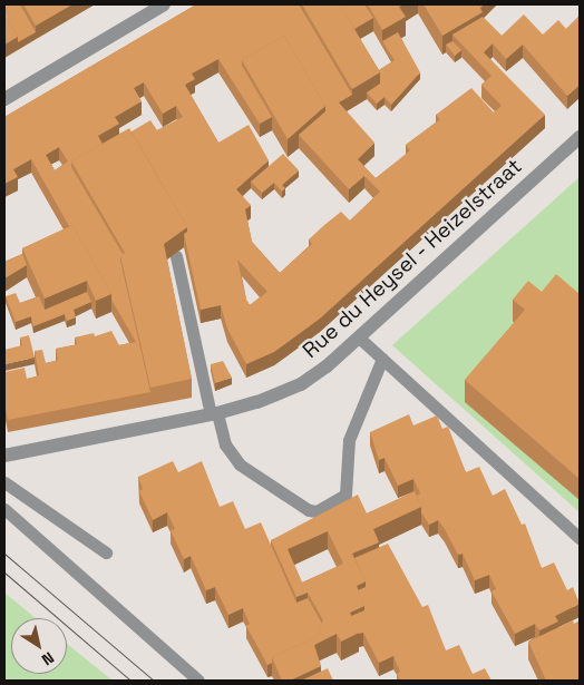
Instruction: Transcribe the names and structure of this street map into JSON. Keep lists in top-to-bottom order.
{
  "streets": {
    "street": ["Rue du Heysel - Heizelstraat"]
  },
  "north": "bottom right"
}
